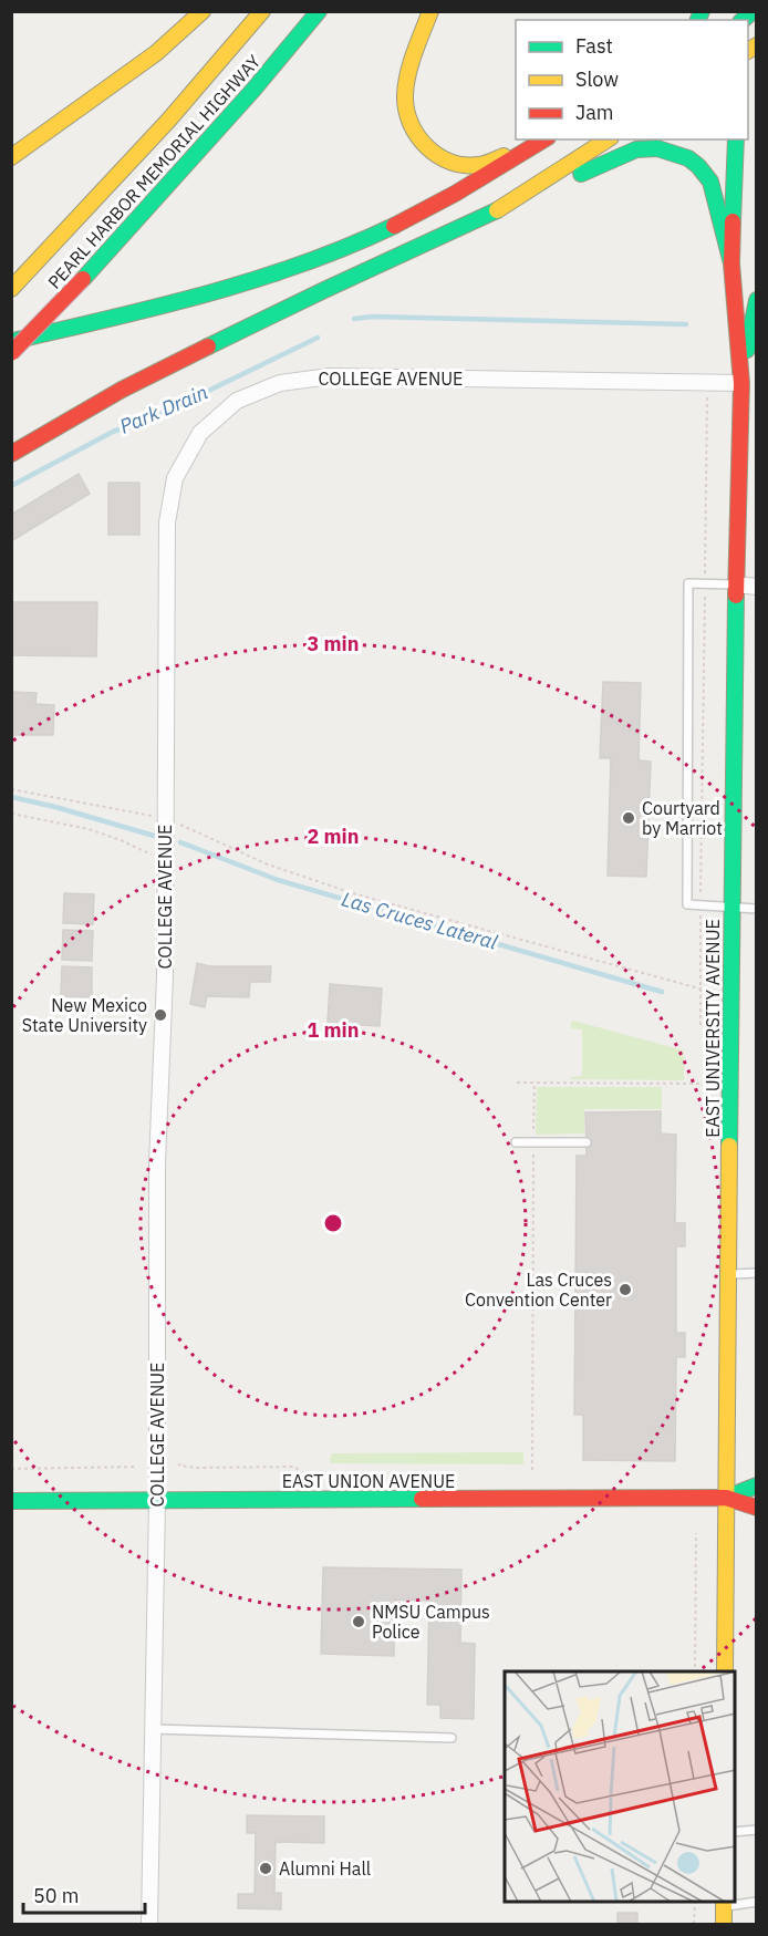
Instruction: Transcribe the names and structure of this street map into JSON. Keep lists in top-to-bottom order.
{
  "streets": {
    "main road": ["PEARL HARBOR MEMORIAL HIGHWAY", "EAST UNIVERSITY AVENUE", "EAST UNION AVENUE"],
    "street": ["COLLEGE AVENUE"]
  },
  "crossings": [
    ["COLLEGE AVENUE", "EAST UNIVERSITY AVENUE"],
    ["COLLEGE AVENUE", "EAST UNION AVENUE"],
    ["EAST UNIVERSITY AVENUE", "EAST UNION AVENUE"]
  ],
  "water": ["Park Drain", "Las Cruces Lateral"],
  "places": [
    "Courtyard by Marriot",
    "New Mexico State University",
    "Las Cruces Convention Center",
    "NMSU Campus Police",
    "Alumni Hall"
  ],
  "legend": ["Fast", "Slow", "Jam"],
  "scale_bar": "50 m",
  "rings": ["3 min", "2 min", "1 min"]
}
